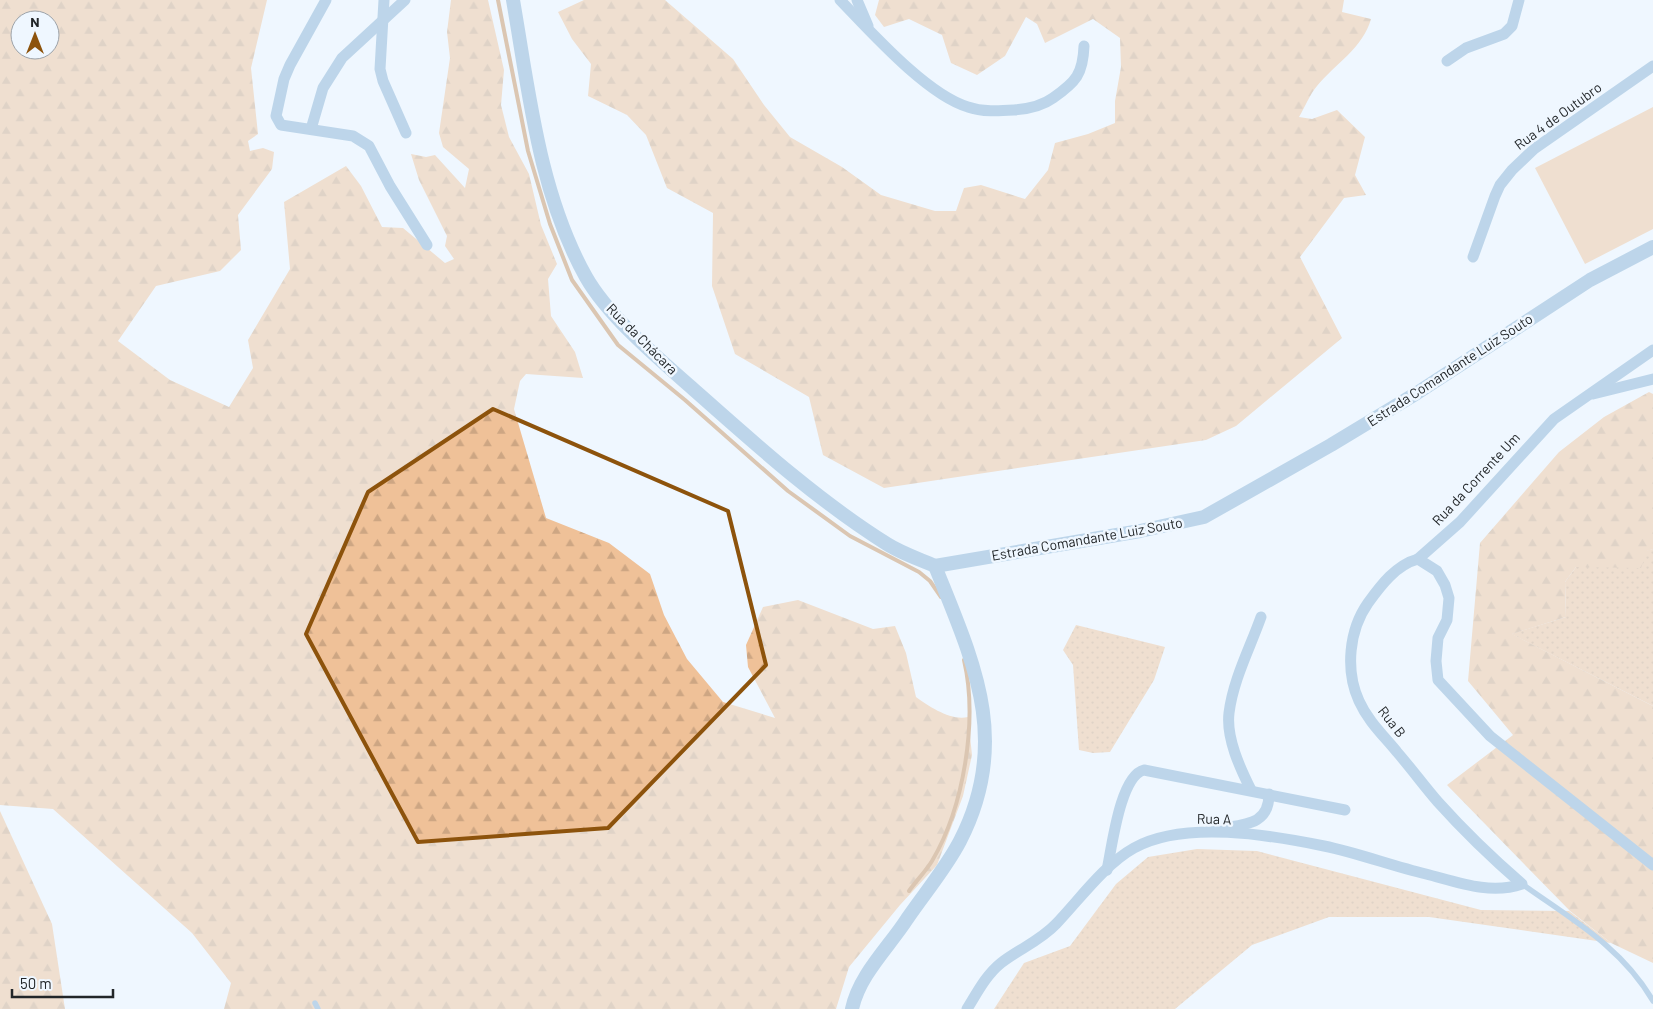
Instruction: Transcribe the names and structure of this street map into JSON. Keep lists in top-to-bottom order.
{
  "streets": {
    "street": [
      "Rua 4 de Outubro",
      "Rua da Chácara",
      "Estrada Comandante Luiz Souto",
      "Rua da Corrente Um",
      "Rua B",
      "Rua A"
    ]
  },
  "crossings": [
    ["Rua da Chácara", "Estrada Comandante Luiz Souto"],
    ["Rua da Corrente Um", "Rua B"],
    ["Rua B", "Rua A"]
  ],
  "scale_bar": "50 m",
  "north": "top"
}
